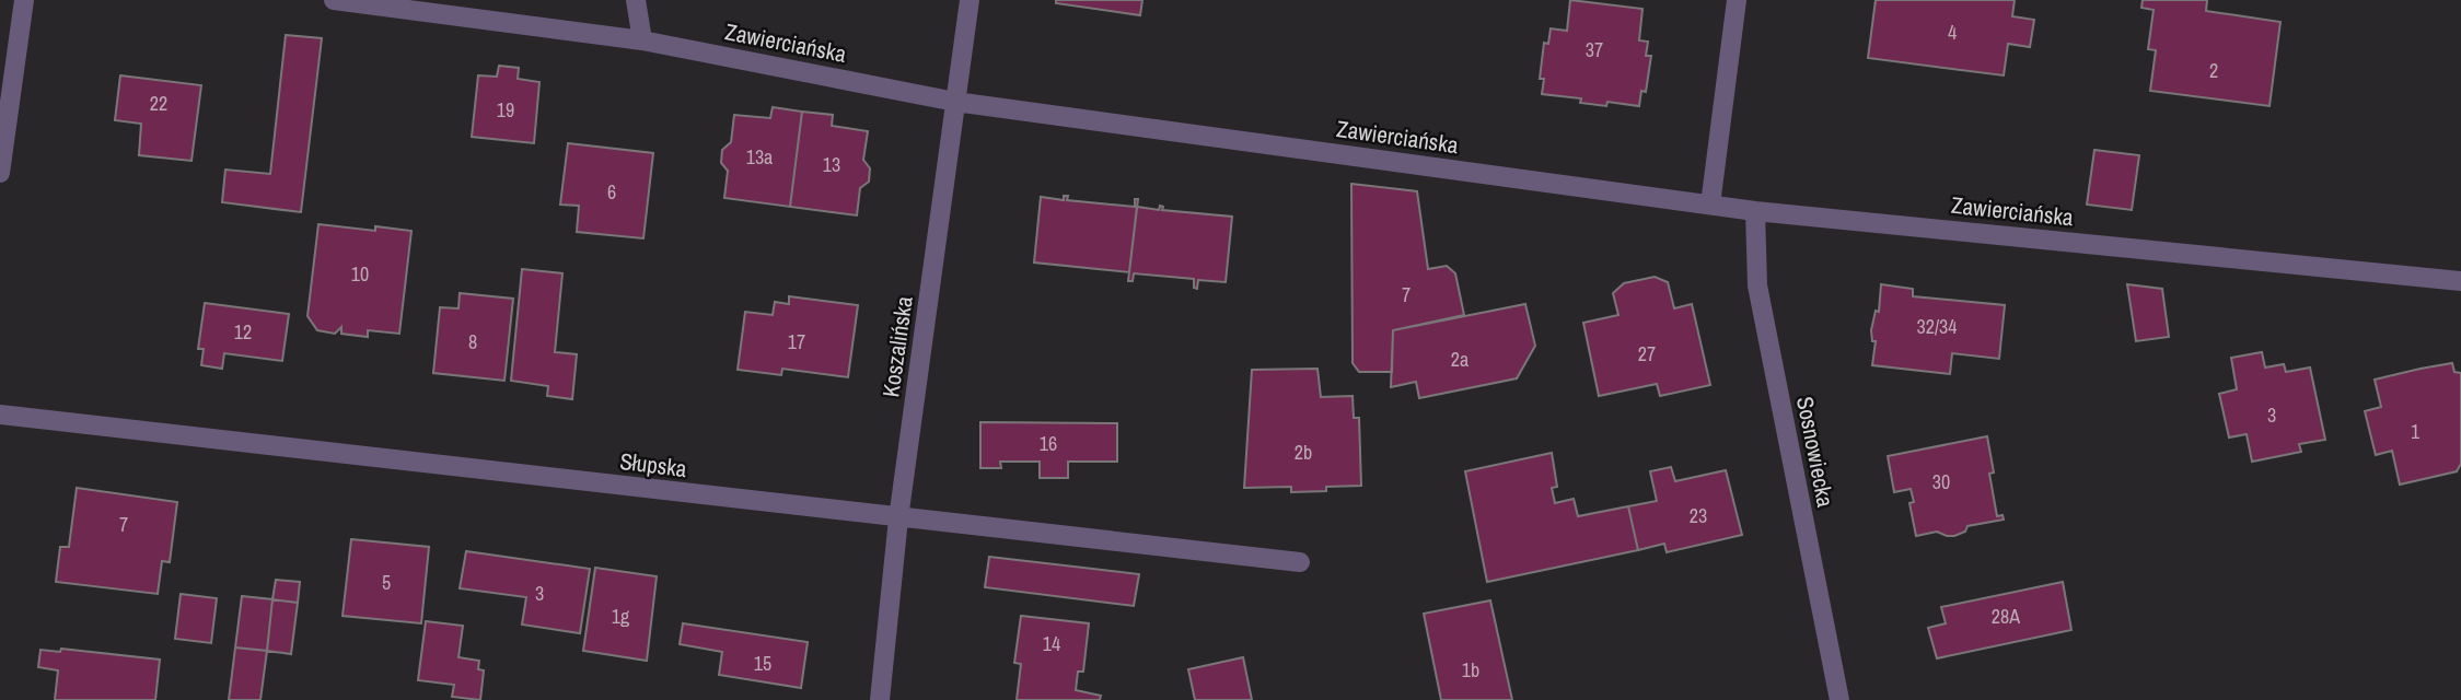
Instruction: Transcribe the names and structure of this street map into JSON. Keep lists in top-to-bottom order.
{
  "streets": {
    "street": [
      "Zawierciańska",
      "Koszalińska",
      "Sosnowiecka",
      "Słupska"
    ]
  },
  "crossings": [
    ["Zawierciańska", "Koszalińska"],
    ["Zawierciańska", "Sosnowiecka"],
    ["Koszalińska", "Słupska"]
  ],
  "house_numbers": [
    "4",
    "37",
    "2",
    "22",
    "19",
    "13a",
    "13",
    "6",
    "10",
    "7",
    "32/34",
    "12",
    "8",
    "17",
    "27",
    "2a",
    "3",
    "1",
    "16",
    "2b",
    "30",
    "23",
    "7",
    "5",
    "3",
    "1g",
    "28A",
    "14",
    "15",
    "1b"
  ]
}
